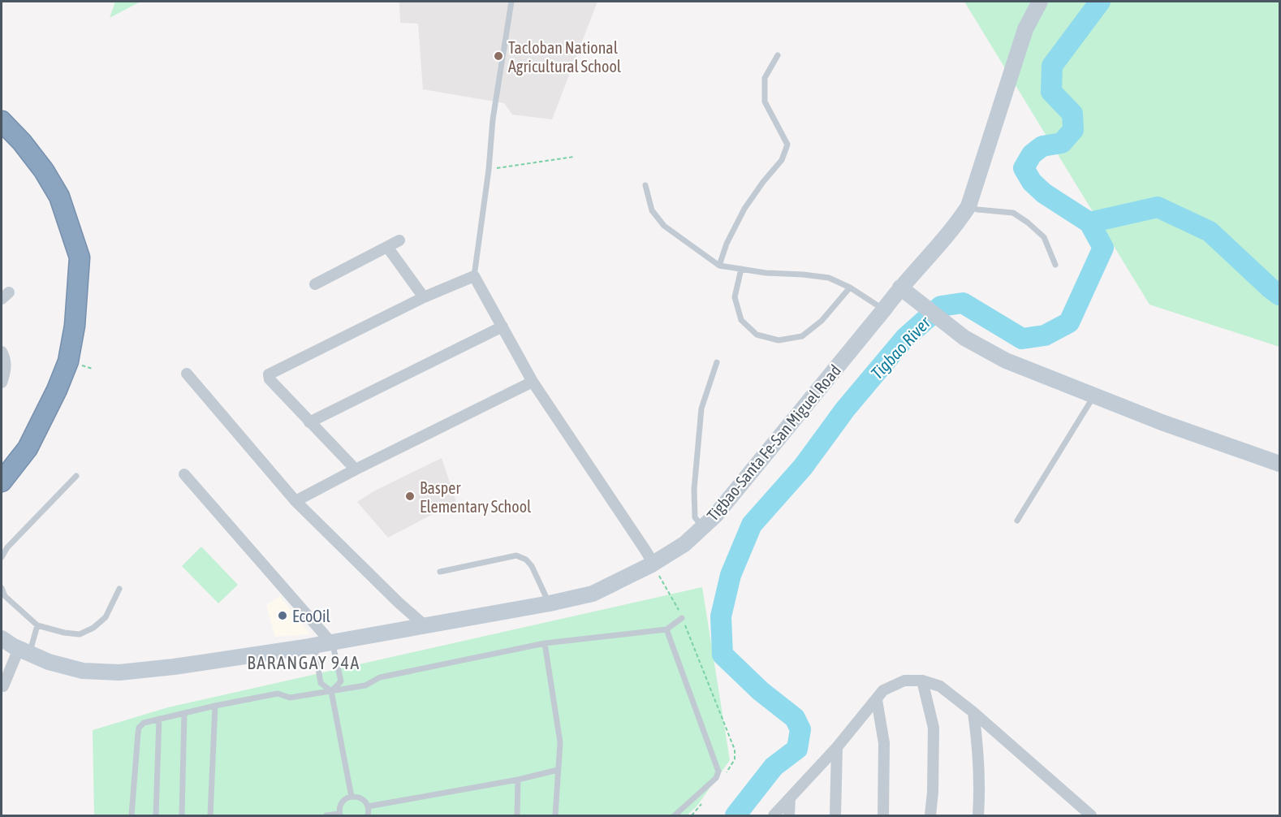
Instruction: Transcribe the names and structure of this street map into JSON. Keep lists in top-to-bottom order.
{
  "streets": {
    "main road": ["Tigbao-Santa Fe-San Miguel Road"]
  },
  "districts": ["BARANGAY 94A"],
  "water": ["Tigbao River"],
  "places": ["Tacloban National Agricultural School", "Basper Elementary School", "EcoOil"]
}
